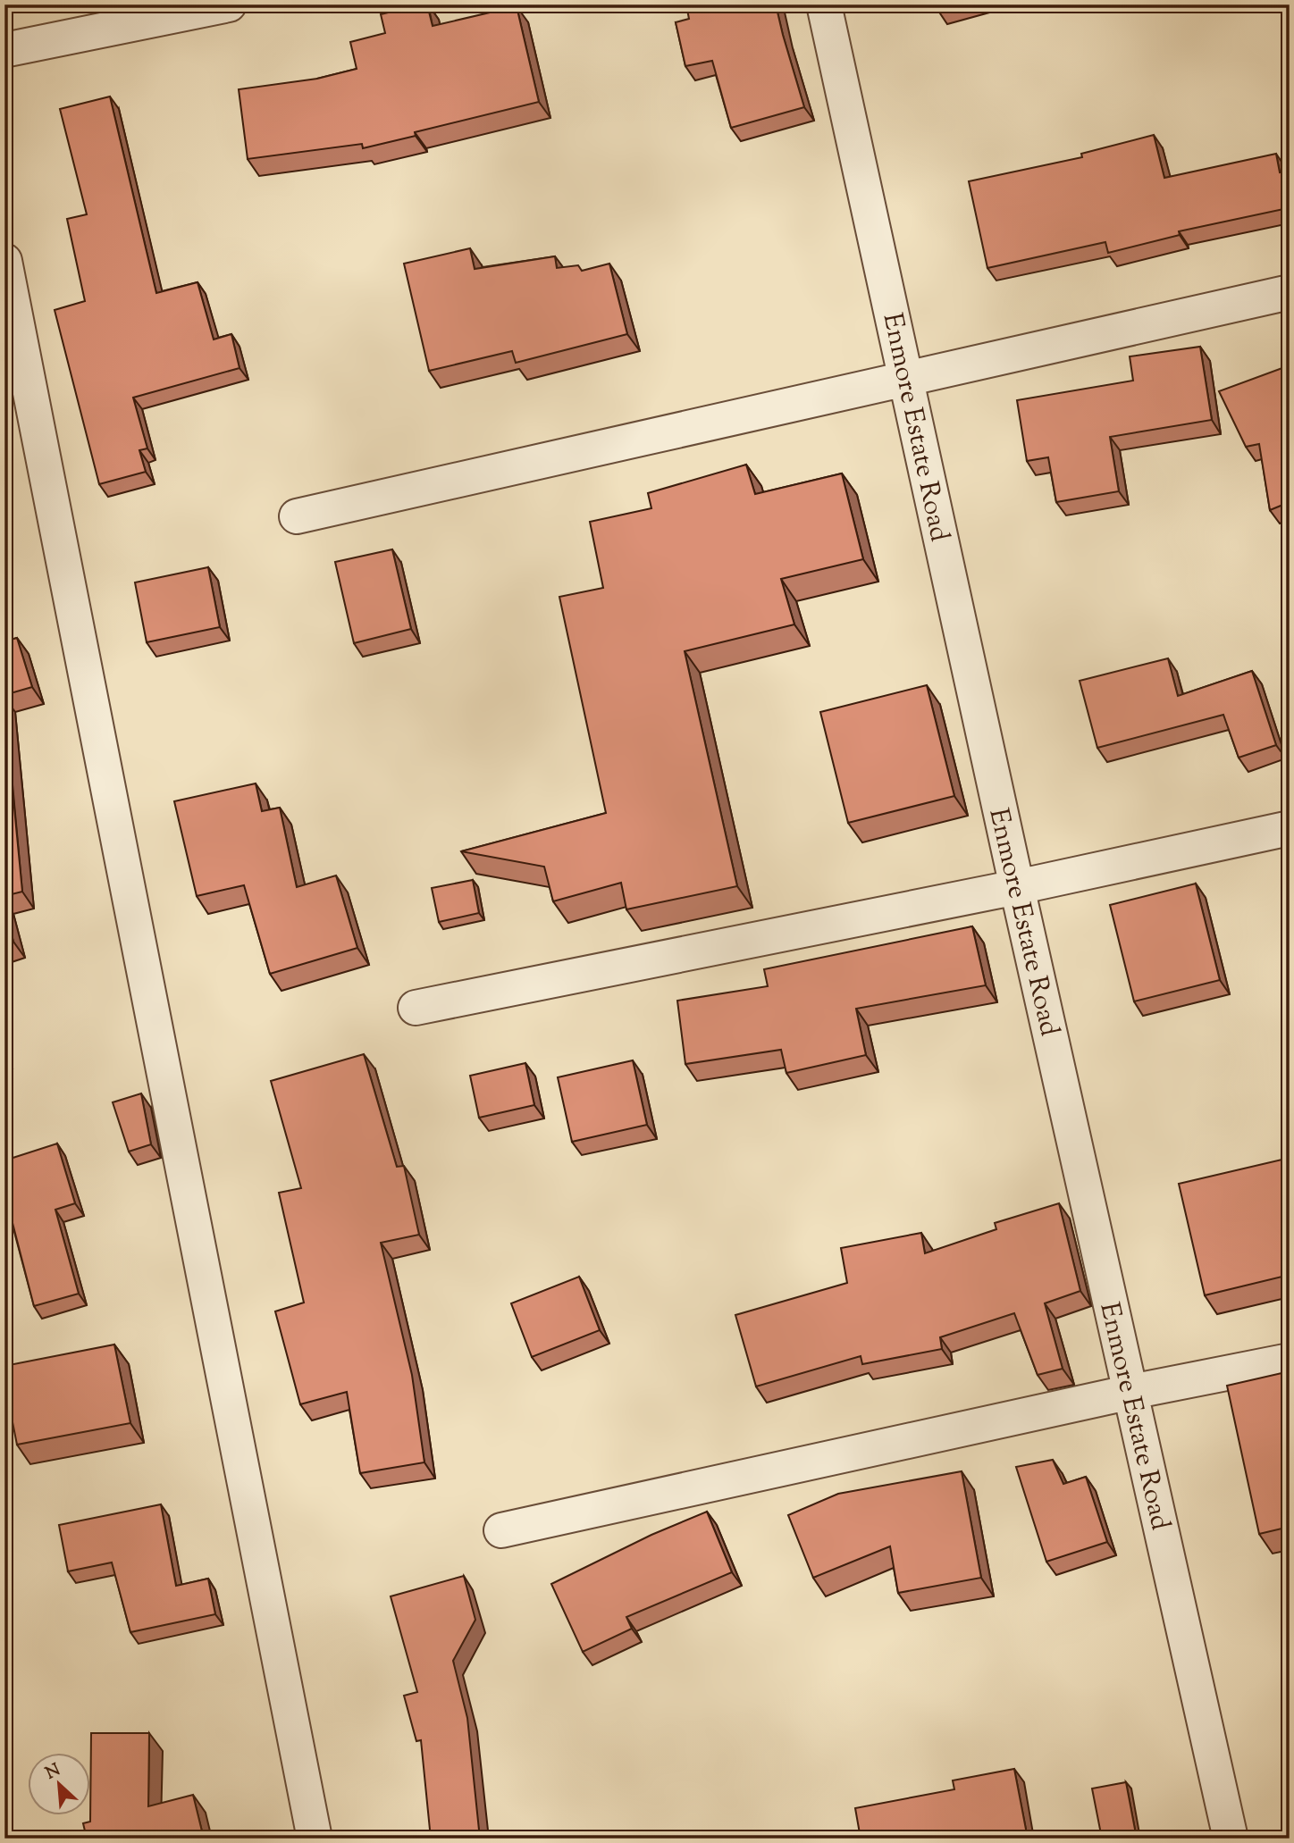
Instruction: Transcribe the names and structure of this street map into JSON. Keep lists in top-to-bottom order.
{
  "streets": {
    "street": ["Enmore Estate Road"]
  },
  "north": "top left"
}
